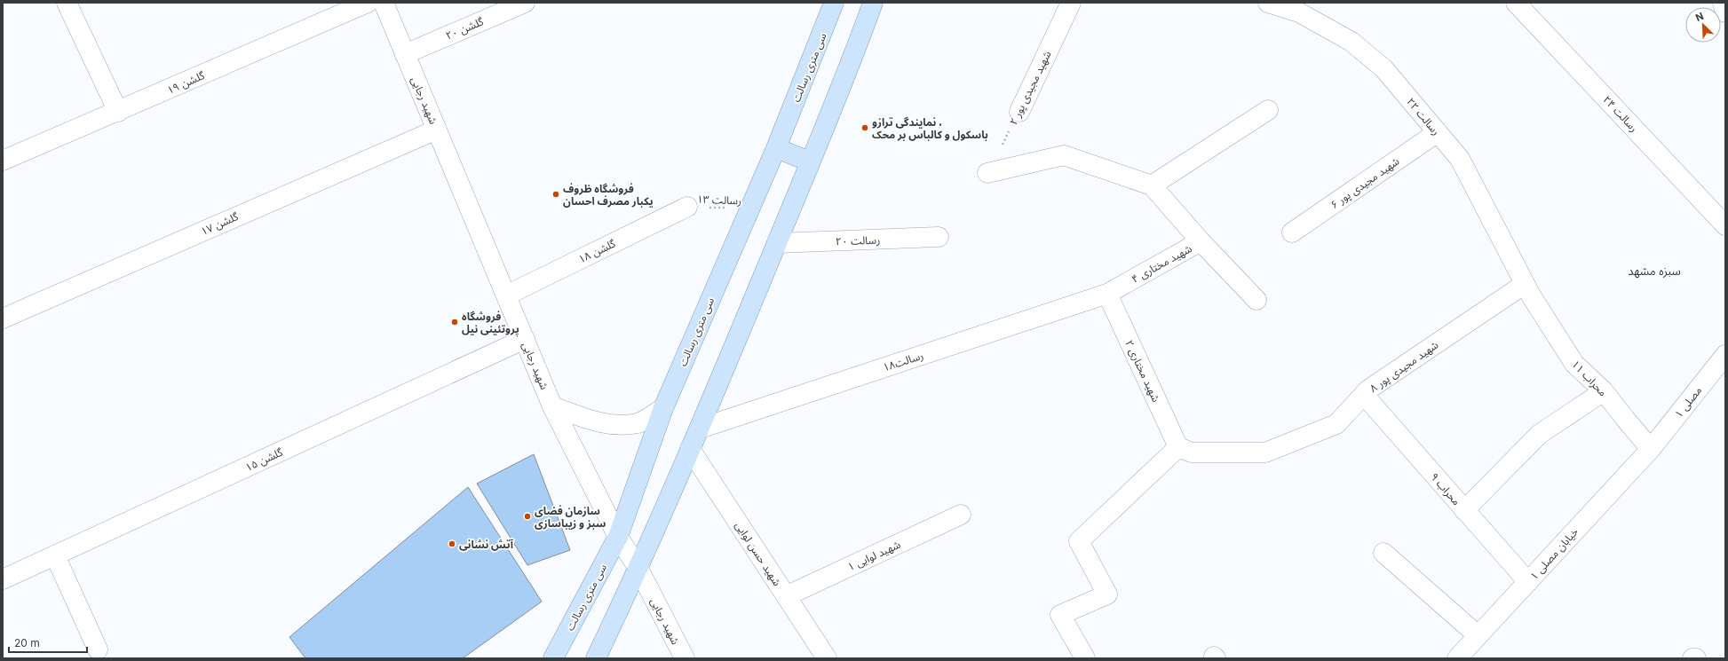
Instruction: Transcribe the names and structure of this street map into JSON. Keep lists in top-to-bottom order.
{
  "streets": {
    "main road": ["سی متری رسالت"],
    "street": [
      "۲۰ گلشن",
      "۱۹ گلشن",
      "۲ شهید مجیدی پور",
      "شهید رجایی",
      "۲۴ رسالت",
      "۲۲ رسالت",
      "۶ شهید مجیدی پور",
      "گلشن ۱۷",
      "۲۰ رسالت",
      "۱۸ گلشن",
      "۴ شهید مختاری",
      "رسالت۱۸",
      "۸ شهید مجیدی پور",
      "۲ شهید مختاری",
      "۱۱ محراب",
      "۱ مصلی",
      "گلشن ۱۵",
      "۹ محراب",
      "شهید حسن لوایی",
      "خیابان مصلی ۱",
      "۱ شهید لوایی"
    ],
    "path": ["۱۳ رسالت"]
  },
  "crossings": [
    ["۲۰ گلشن", "شهید رجایی"],
    ["سی متری رسالت", "شهید رجایی"],
    ["سی متری رسالت", "۱۳ رسالت"],
    ["شهید رجایی", "گلشن ۱۷"],
    ["شهید رجایی", "۱۸ گلشن"],
    ["شهید رجایی", "گلشن ۱۵"],
    ["۲۲ رسالت", "۶ شهید مجیدی پور"],
    ["۲۲ رسالت", "۸ شهید مجیدی پور"],
    ["۲۲ رسالت", "۱۱ محراب"],
    ["۱۳ رسالت", "۱۸ گلشن"],
    ["۴ شهید مختاری", "رسالت۱۸"],
    ["۴ شهید مختاری", "۲ شهید مختاری"],
    ["رسالت۱۸", "۲ شهید مختاری"],
    ["۸ شهید مجیدی پور", "۲ شهید مختاری"],
    ["۸ شهید مجیدی پور", "۱۱ محراب"],
    ["۸ شهید مجیدی پور", "۹ محراب"],
    ["۱۱ محراب", "۱ مصلی"],
    ["۱۱ محراب", "خیابان مصلی ۱"],
    ["۱ مصلی", "خیابان مصلی ۱"],
    ["۹ محراب", "خیابان مصلی ۱"],
    ["شهید حسن لوایی", "۱ شهید لوایی"]
  ],
  "districts": ["سبزه مشهد"],
  "places": [
    "نمایندگی ترازو ، باسکول و کالباس بر محک",
    "فروشگاه ظروف یکبار مصرف احسان",
    "فروشگاه پروتئینی نیل",
    "سازمان فضای سبز و زیباسازی",
    "آتش نشانی"
  ],
  "scale_bar": "20 m",
  "north": "top left"
}
